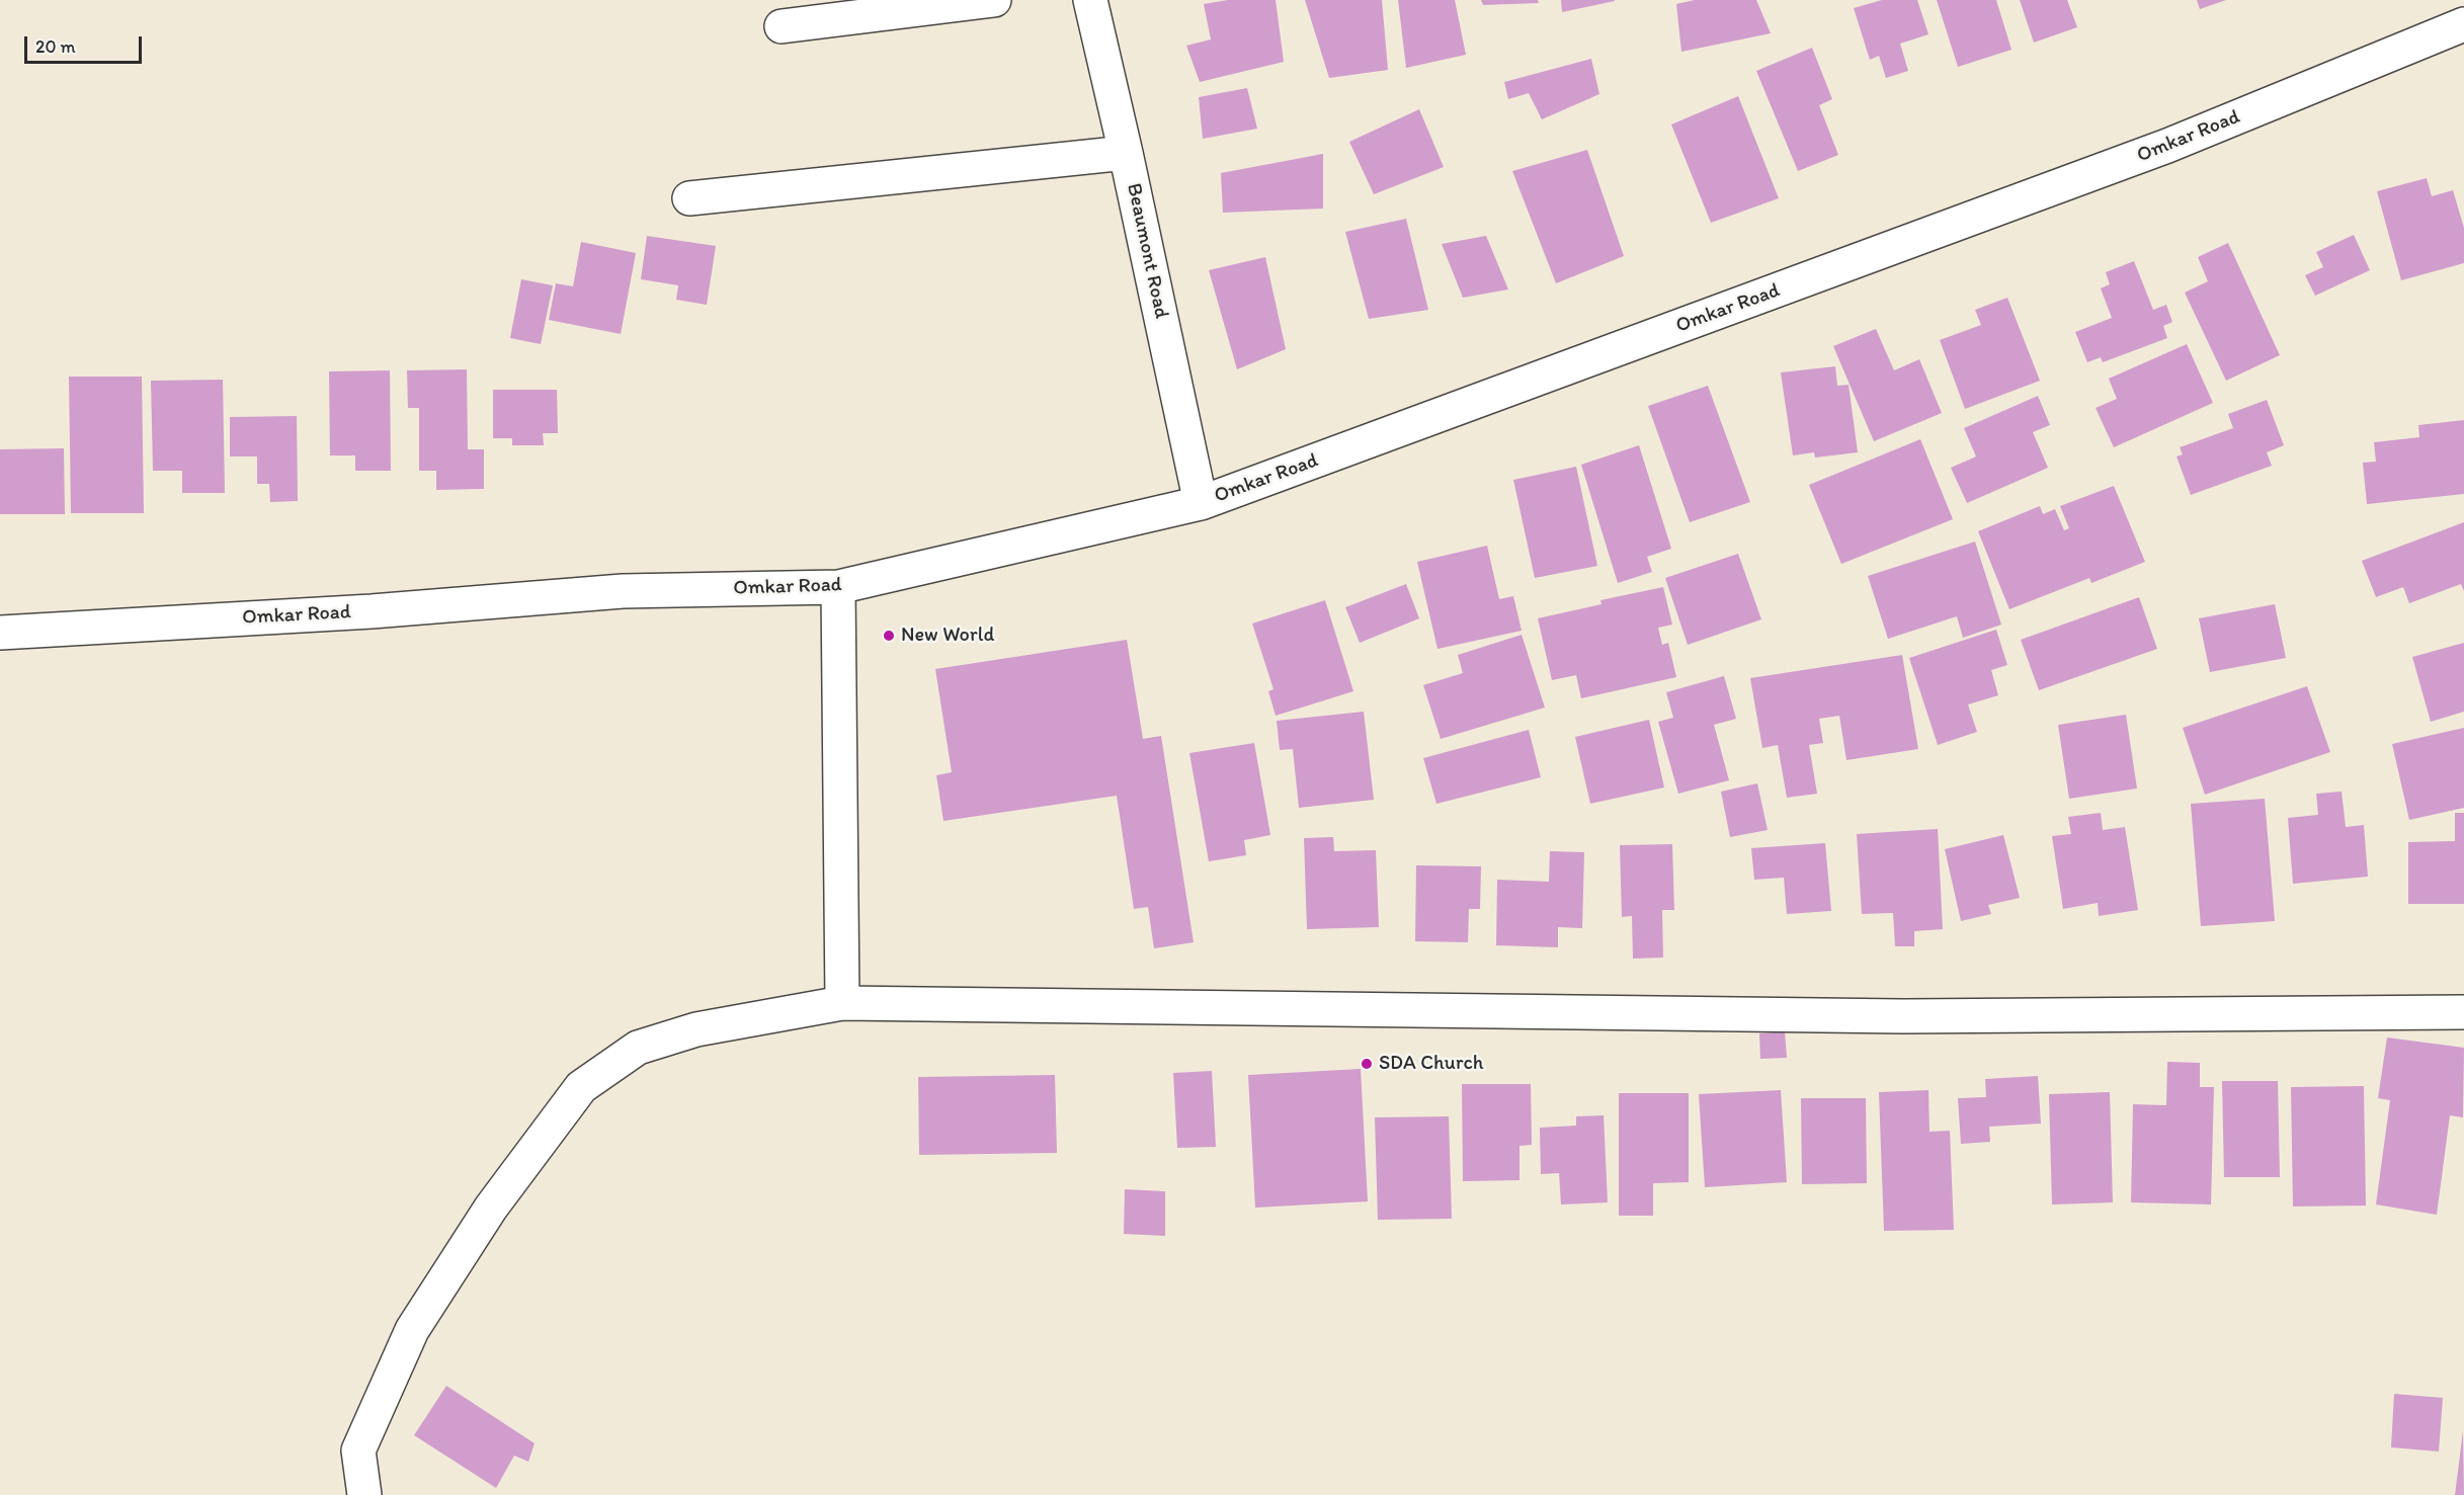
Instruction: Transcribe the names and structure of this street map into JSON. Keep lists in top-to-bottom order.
{
  "streets": {
    "street": ["Omkar Road", "Beaumont Road"]
  },
  "crossings": [
    ["Omkar Road", "Beaumont Road"]
  ],
  "places": ["New World", "SDA Church"],
  "scale_bar": "20 m"
}
